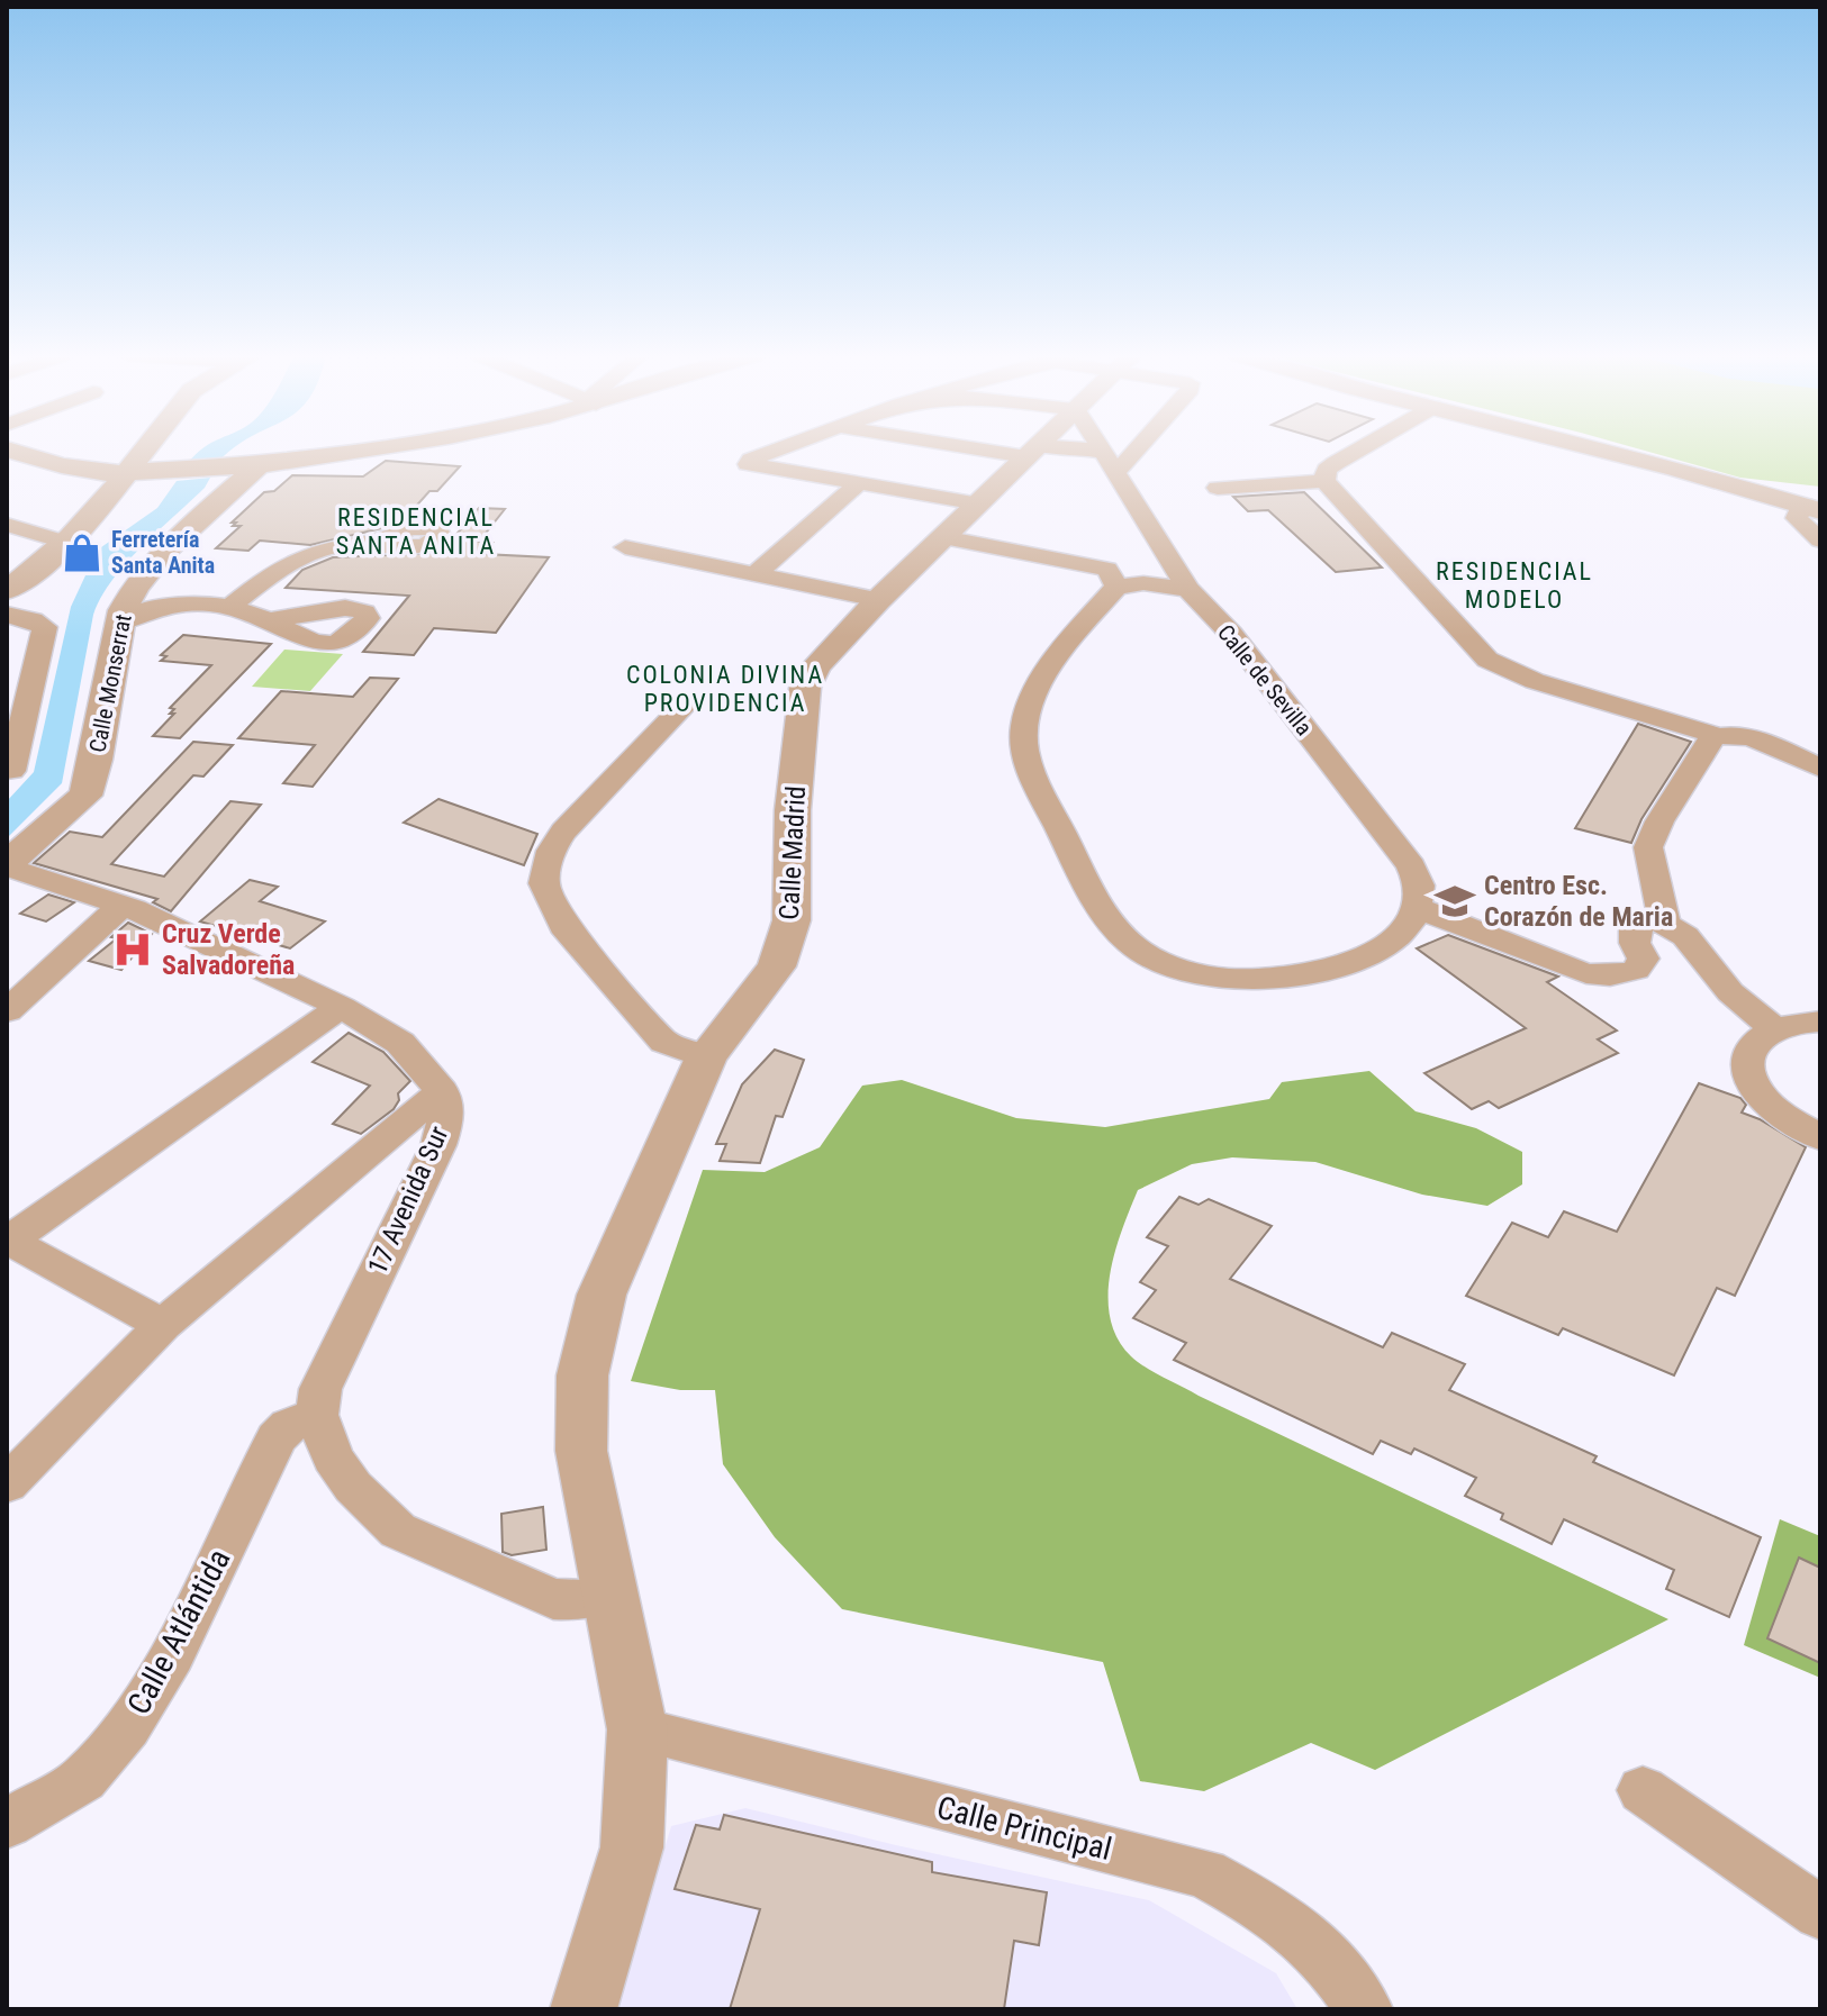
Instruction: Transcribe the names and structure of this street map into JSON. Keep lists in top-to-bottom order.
{
  "streets": {
    "street": [
      "Calle de Sevilla",
      "Calle Monserrat",
      "Calle Madrid",
      "17 Avenida Sur",
      "Calle Atlántida",
      "Calle Principal"
    ]
  },
  "crossings": [
    ["Calle Monserrat", "17 Avenida Sur"],
    ["Calle Madrid", "Calle Principal"],
    ["17 Avenida Sur", "Calle Atlántida"]
  ],
  "districts": ["RESIDENCIAL SANTA ANITA", "RESIDENCIAL MODELO", "COLONIA DIVINA PROVIDENCIA"],
  "places": {
    "shop": ["Ferretería Santa Anita"],
    "school or university": ["Centro Esc. Corazón de Maria"],
    "hospital": ["Cruz Verde Salvadoreña"]
  }
}
